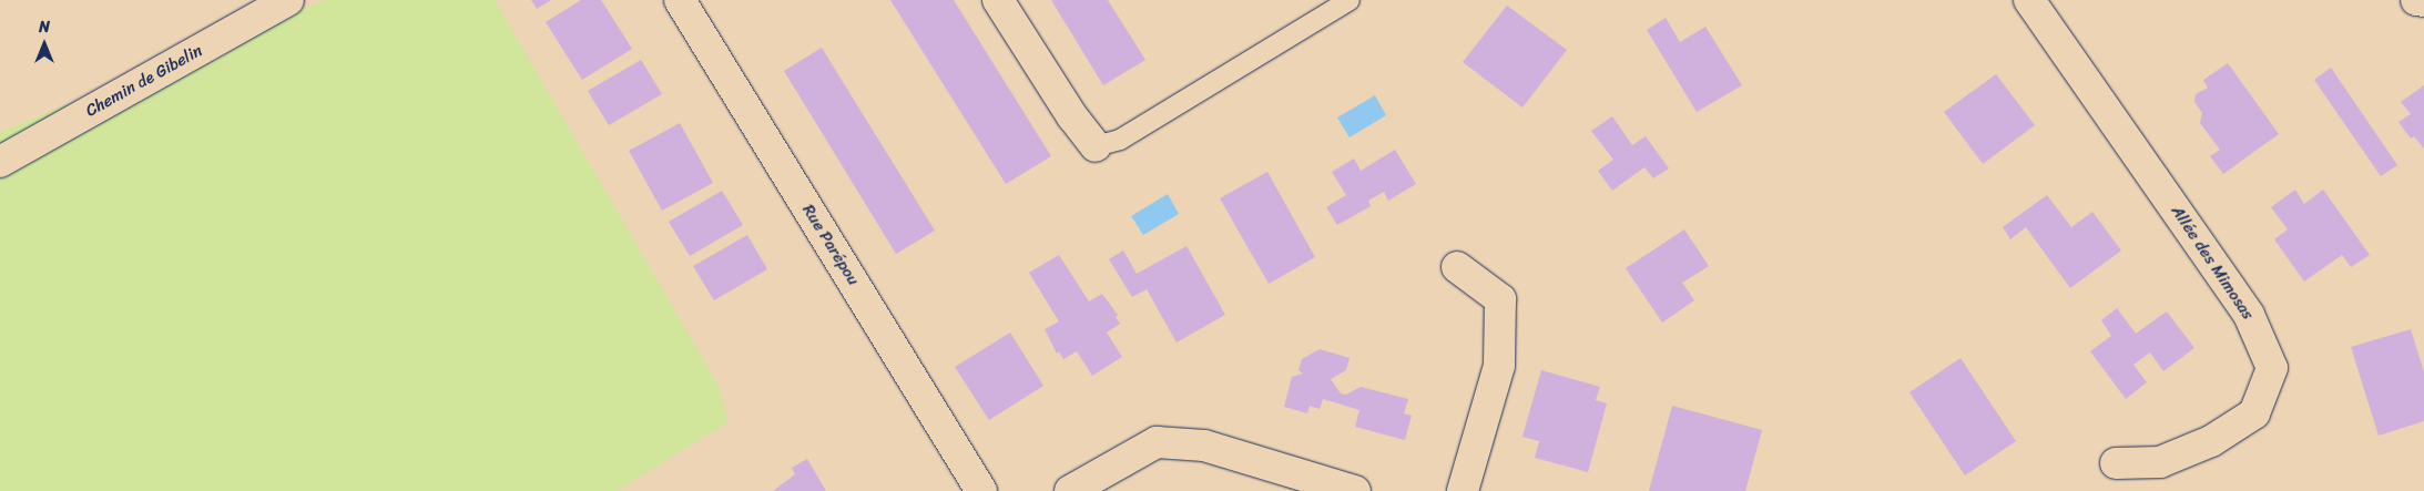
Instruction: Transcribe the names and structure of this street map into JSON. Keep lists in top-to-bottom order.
{
  "streets": {
    "street": ["Chemin de Gibelin", "Rue Parépou", "Allée des Mimosas"]
  },
  "north": "top"
}
